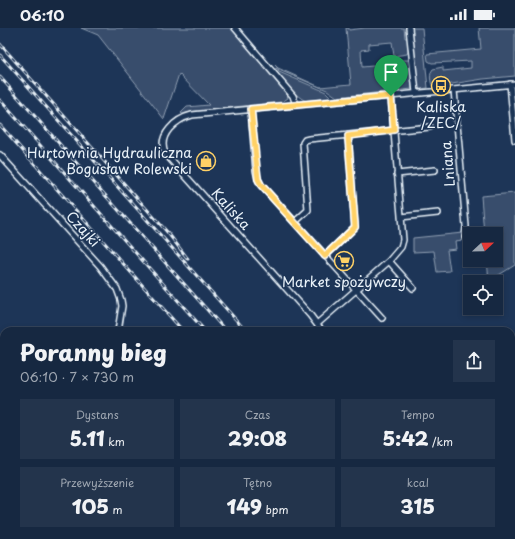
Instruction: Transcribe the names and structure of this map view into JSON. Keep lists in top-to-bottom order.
{
  "streets": {
    "street": ["Lniana", "Kaliska", "Czajki"]
  },
  "crossings": [
    ["Lniana", "Kaliska"]
  ],
  "places": {
    "bus stop": ["Kaliska /ZEC/"],
    "shop": ["Hurtownia Hydrauliczna Bogusław Rolewski"],
    "supermarket": ["Market spożywczy"]
  },
  "north": "right",
  "page": {
    "status": "06:10",
    "heading": ["Poranny bieg", "06:10 · 7 × 730 m"],
    "stats": [
      ["Dystans", "5.11 km"],
      ["Czas", "29:08"],
      ["Tempo", "5:42 /km"],
      ["Przewyższenie", "105 m"],
      ["Tętno", "149 bpm"],
      ["kcal", "315"]
    ]
  }
}
